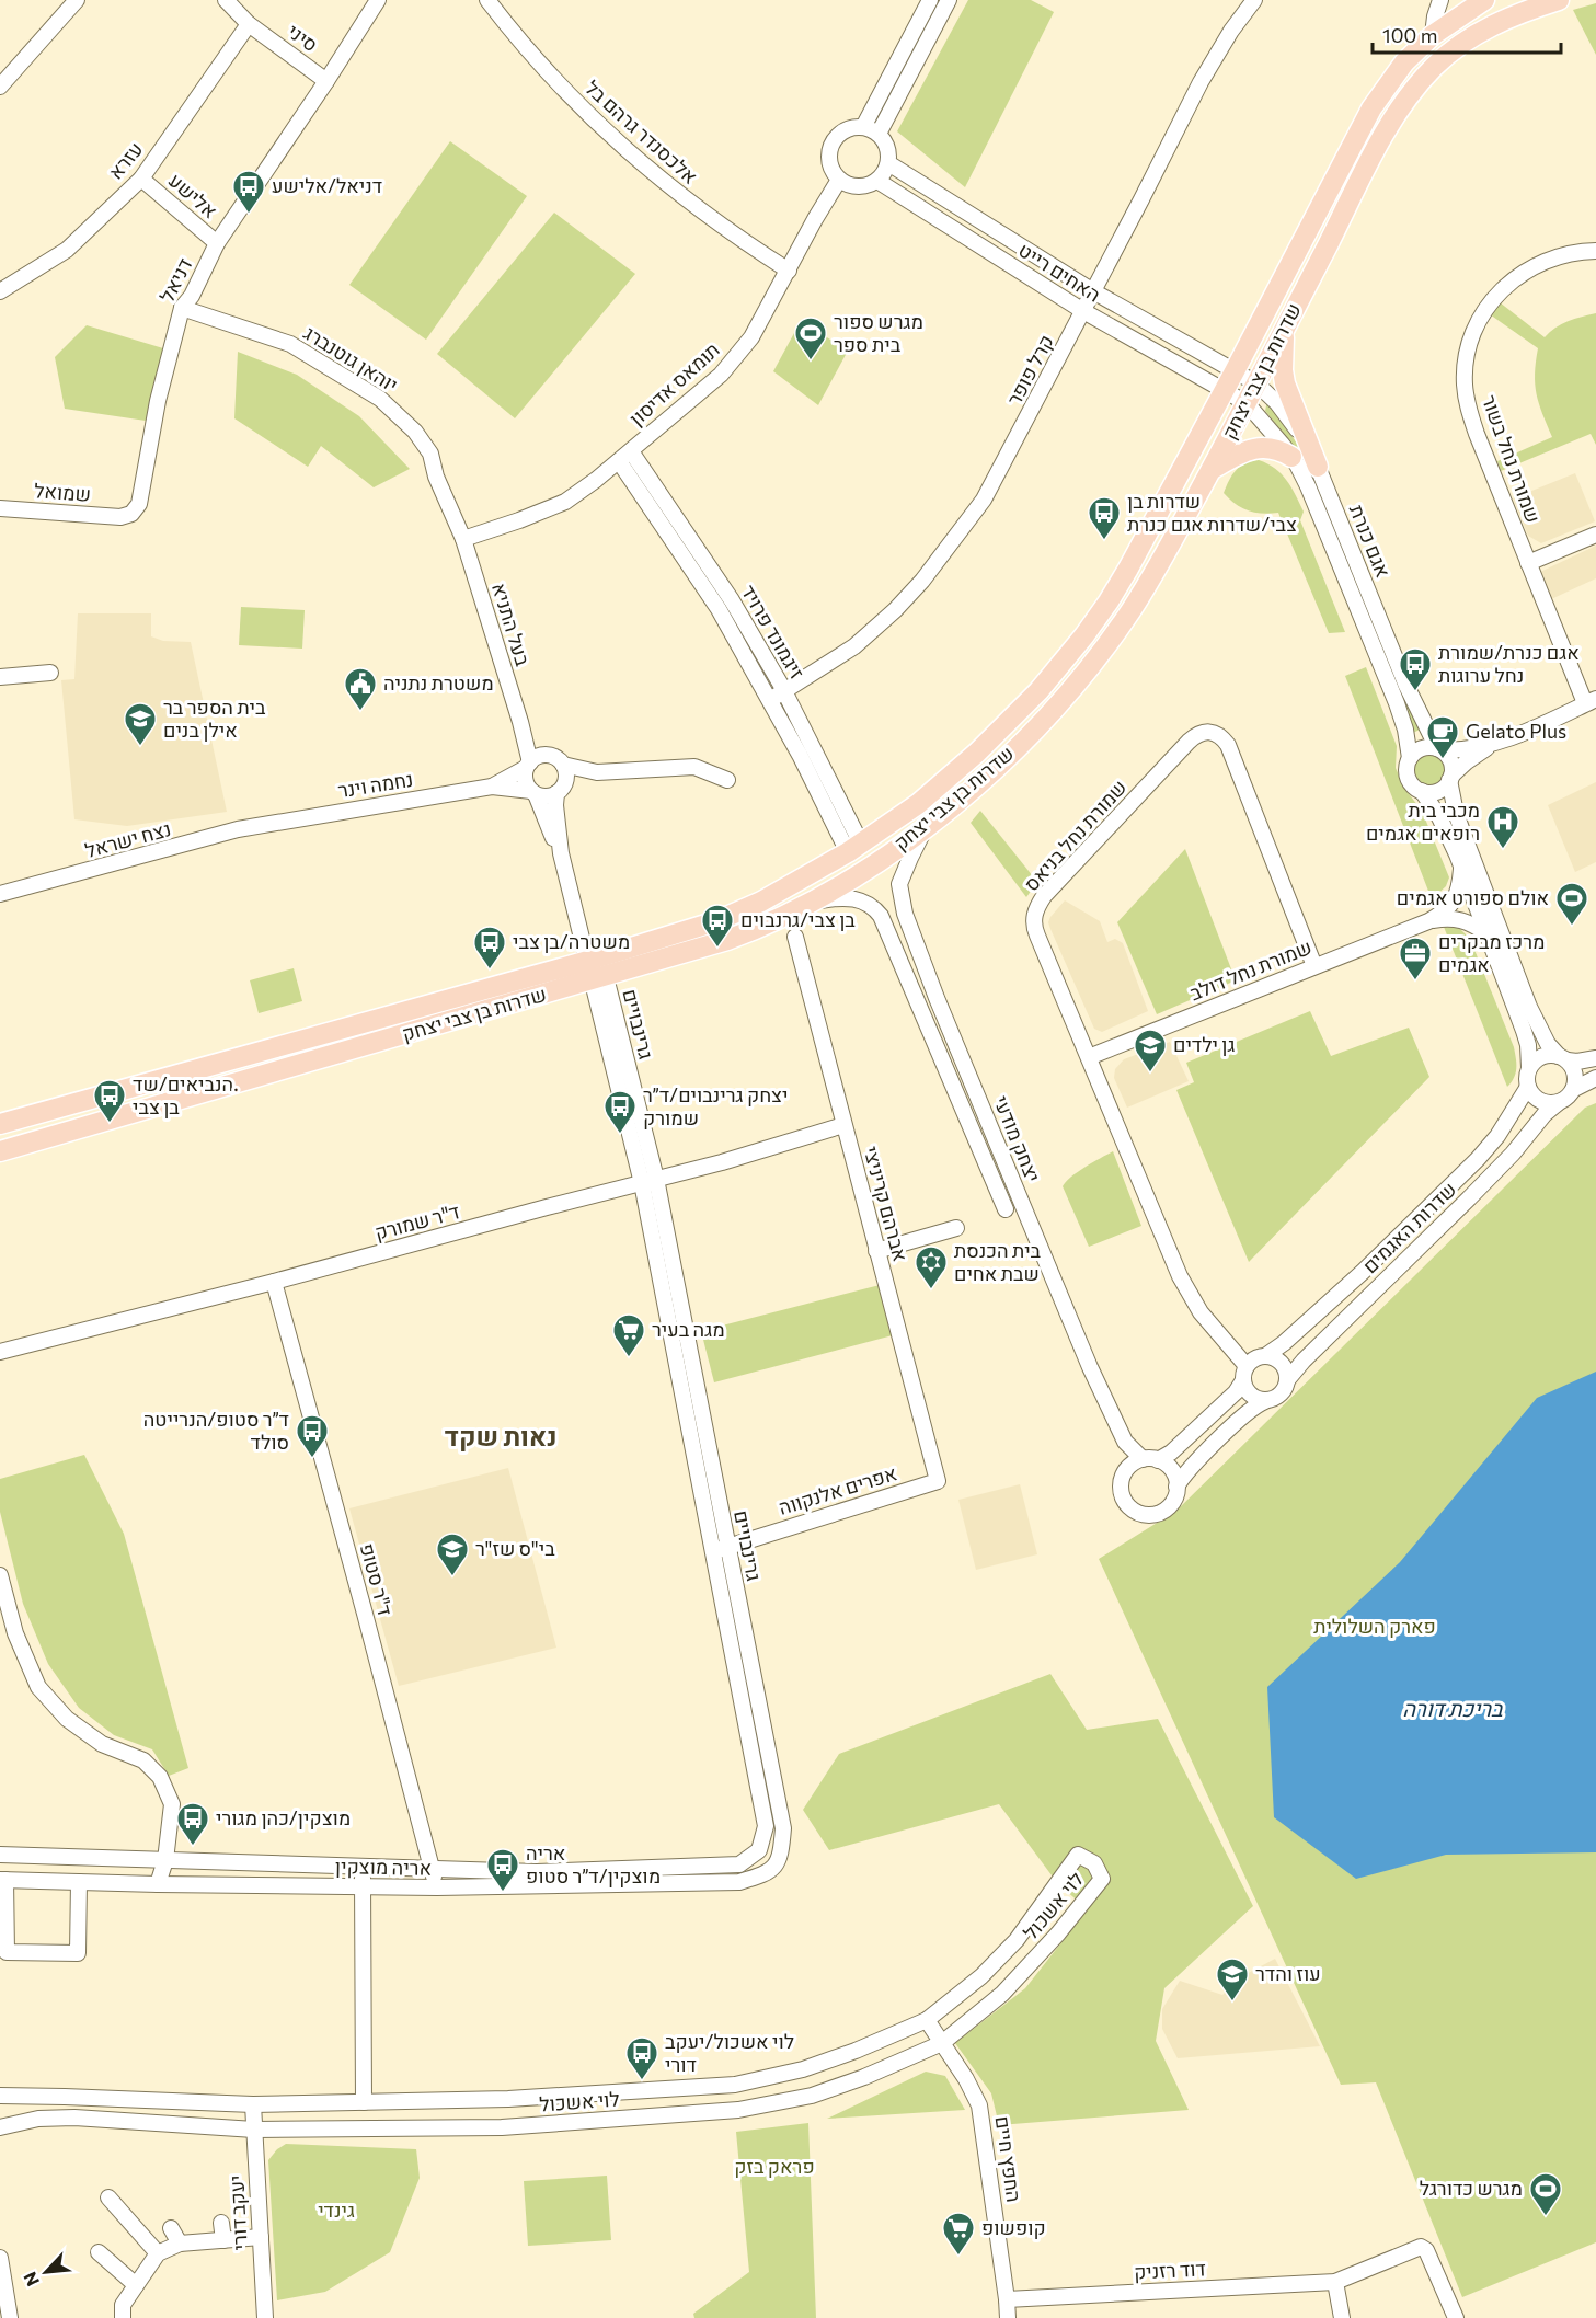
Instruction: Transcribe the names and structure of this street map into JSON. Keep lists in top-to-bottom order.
{
  "streets": {
    "main road": ["שדרות בן צבי יצחק"],
    "street": [
      "סיני",
      "אלכסנדר גרהם בל",
      "עזרא",
      "אלישע",
      "האחים רייט",
      "דניאל",
      "יוהאן גוטנברג",
      "קרל פופר",
      "תומאס אדיסון",
      "שמורת נחל בשור",
      "שמואל",
      "אגם כנרת",
      "בעל התניא",
      "זיגמונד פרויד",
      "נחמה וינר",
      "שמורת נחל בניאס",
      "נצח ישראל",
      "שמורת נחל דולב",
      "גרינבויים",
      "יצחק מודעי",
      "אברהם קריניצי",
      "ד\"ר שמורק",
      "שדרות האגמים",
      "אפרים אלנקווה",
      "ד\"ר סטופ",
      "אריה מוצקין",
      "לוי אשכול",
      "החפץ חיים",
      "יעקב דורי",
      "דוד רזניק"
    ]
  },
  "crossings": [
    ["סיני", "עזרא"],
    ["סיני", "דניאל"],
    ["אלכסנדר גרהם בל", "תומאס אדיסון"],
    ["עזרא", "אלישע"],
    ["אלישע", "דניאל"],
    ["האחים רייט", "קרל פופר"],
    ["האחים רייט", "שדרות בן צבי יצחק"],
    ["האחים רייט", "תומאס אדיסון"],
    ["האחים רייט", "אגם כנרת"],
    ["דניאל", "יוהאן גוטנברג"],
    ["דניאל", "שמואל"],
    ["יוהאן גוטנברג", "תומאס אדיסון"],
    ["יוהאן גוטנברג", "בעל התניא"],
    ["קרל פופר", "זיגמונד פרויד"],
    ["שדרות בן צבי יצחק", "אגם כנרת"],
    ["שדרות בן צבי יצחק", "זיגמונד פרויד"],
    ["שדרות בן צבי יצחק", "גרינבויים"],
    ["שדרות בן צבי יצחק", "יצחק מודעי"],
    ["תומאס אדיסון", "בעל התניא"],
    ["תומאס אדיסון", "זיגמונד פרויד"],
    ["בעל התניא", "נחמה וינר"],
    ["נחמה וינר", "נצח ישראל"],
    ["שמורת נחל בניאס", "שמורת נחל דולב"],
    ["שמורת נחל בניאס", "שדרות האגמים"],
    ["גרינבויים", "ד\"ר שמורק"],
    ["גרינבויים", "אפרים אלנקווה"],
    ["גרינבויים", "אריה מוצקין"],
    ["אברהם קריניצי", "ד\"ר שמורק"],
    ["אברהם קריניצי", "אפרים אלנקווה"],
    ["ד\"ר שמורק", "ד\"ר סטופ"],
    ["ד\"ר סטופ", "אריה מוצקין"],
    ["לוי אשכול", "החפץ חיים"],
    ["לוי אשכול", "יעקב דורי"],
    ["החפץ חיים", "דוד רזניק"]
  ],
  "districts": ["נאות שקד"],
  "water": ["בריכת דורה"],
  "parks": ["פארק השלולית", "פראק בזק", "גינדי"],
  "places": {
    "bus stop": [
      "דניאל/אלישע",
      "שדרות בן צבי/שדרות אגם כנרת",
      "אגם כנרת/שמורת נחל ערוגות",
      "בן צבי/גרנבוים",
      "משטרה/בן צבי",
      "הנביאים/שד. בן צבי",
      "יצחק גרינבוים/ד״ר שמורק",
      "ד״ר סטופ/הנרייטה סולד",
      "מוצקין/כהן מגורי",
      "אריה מוצקין/ד״ר סטופ",
      "לוי אשכול/יעקב דורי"
    ],
    "sports": ["מגרש ספור בית ספר", "אולם ספורט אגמים", "מגרש כדורגל"],
    "public building": ["משטרת נתניה"],
    "school or university": [
      "בית הספר בר אילן בנים",
      "גן ילדים",
      "בי\"ס שז\"ר",
      "עוז והדר"
    ],
    "cafe": ["Gelato Plus"],
    "hospital": ["מכבי בית רופאים אגמים"],
    "office": ["מרכז מבקרים אגמים"],
    "synagogue": ["בית הכנסת שבת אחים"],
    "supermarket": ["מגה בעיר", "קופשופ"]
  },
  "scale_bar": "100 m",
  "north": "bottom left"
}
